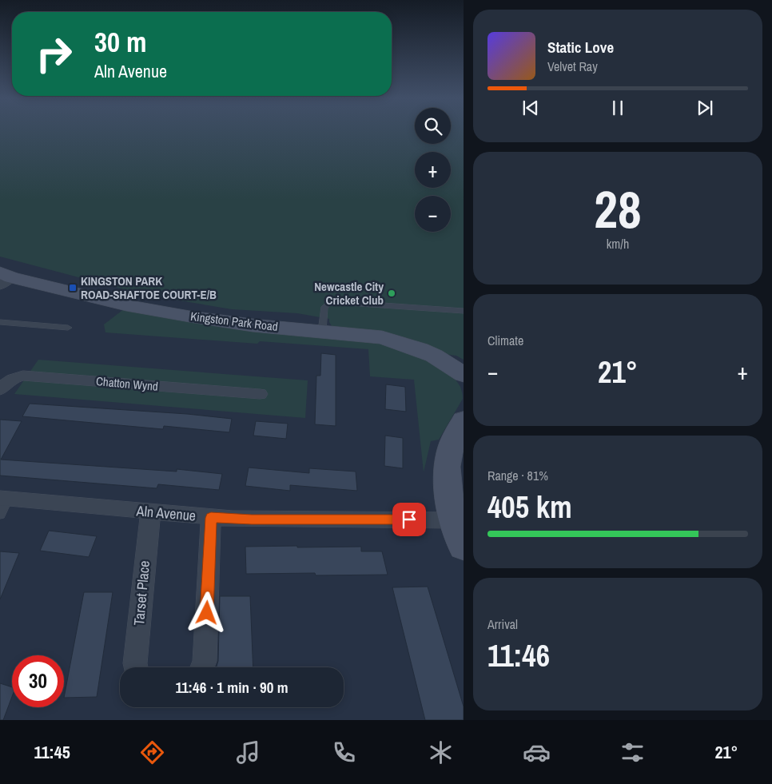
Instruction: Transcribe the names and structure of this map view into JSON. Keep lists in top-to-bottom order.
{
  "streets": {
    "street": [
      "Kingston Park Road",
      "Chatton Wynd",
      "Aln Avenue",
      "Tarset Place"
    ]
  },
  "crossings": [
    ["Aln Avenue", "Tarset Place"]
  ],
  "places": {
    "transit": ["KINGSTON PARK ROAD-SHAFTOE COURT-E/B"],
    "other": ["Newcastle City Cricket Club"]
  },
  "page": {
    "turn": ["30 m", "Aln Avenue"],
    "song": ["Static Love", "Velvet Ray"],
    "map_buttons": ["+", "−"],
    "tile": [
      ["28", "km/h"],
      "Climate",
      ["Range · 81%", "405 km"],
      ["Arrival", "11:46"]
    ],
    "heat": ["−", "21°", "+"],
    "limit": "30",
    "trip": "11:46 · 1 min · 90 m",
    "tabs": ["11:45", "21°"]
  }
}
